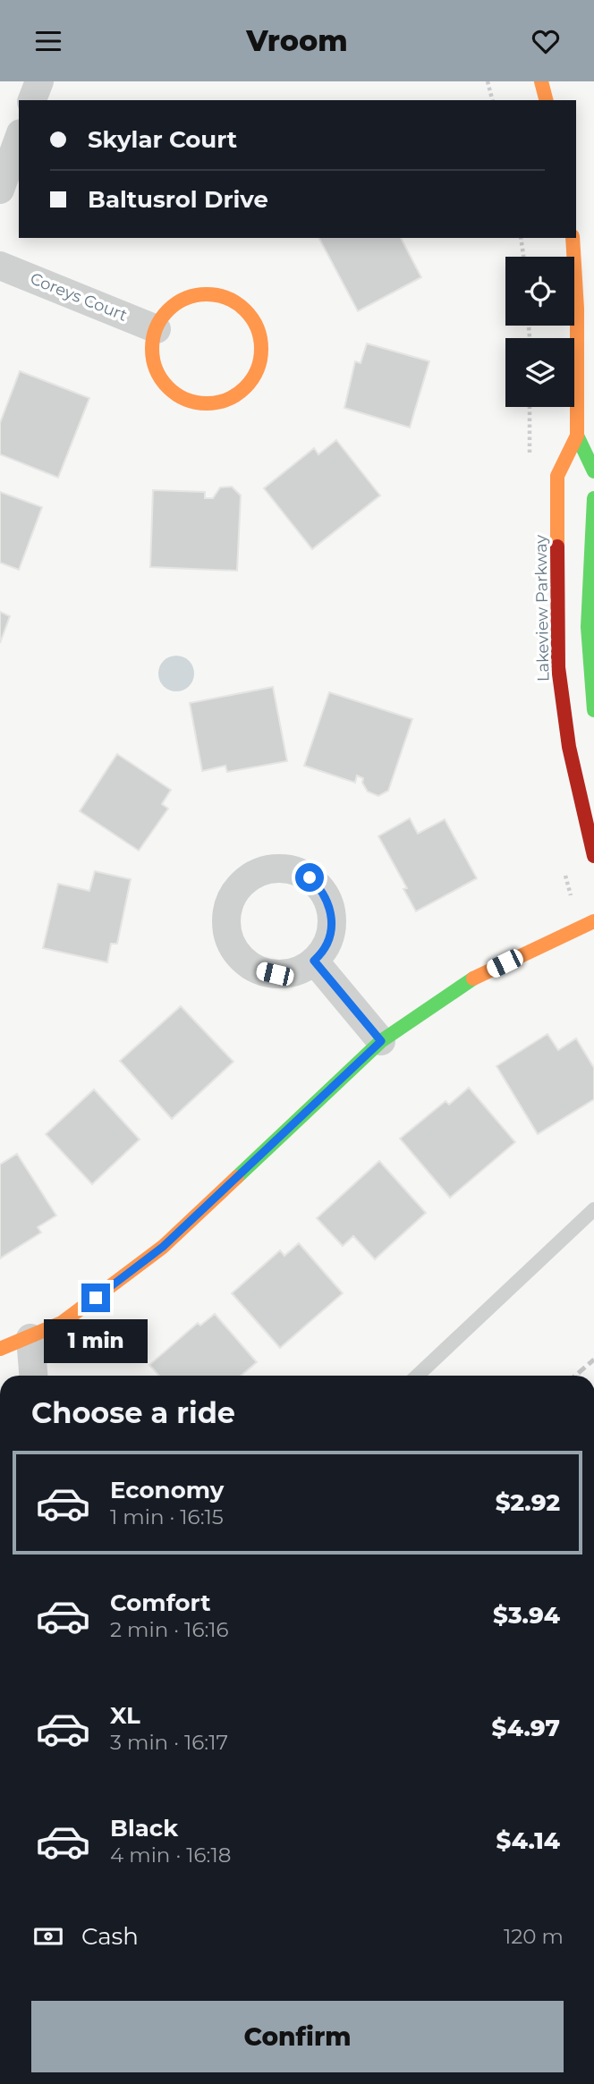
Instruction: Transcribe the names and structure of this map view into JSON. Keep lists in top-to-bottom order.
{
  "streets": {
    "street": ["Coreys Court", "Lakeview Parkway"]
  },
  "page": {
    "header": "Vroom",
    "banner": ["Skylar Court", "Baltusrol Drive"],
    "bubble": "1 min",
    "heading": "Choose a ride",
    "list": [
      {
        "name": "Economy",
        "note": "1 min · 16:15",
        "value": "$2.92"
      },
      {
        "name": "Comfort",
        "note": "2 min · 16:16",
        "value": "$3.94"
      },
      {
        "name": "XL",
        "note": "3 min · 16:17",
        "value": "$4.97"
      },
      {
        "name": "Black",
        "note": "4 min · 16:18",
        "value": "$4.14"
      }
    ],
    "pay": ["Cash", "120 m"],
    "buttons": "Confirm"
  }
}
